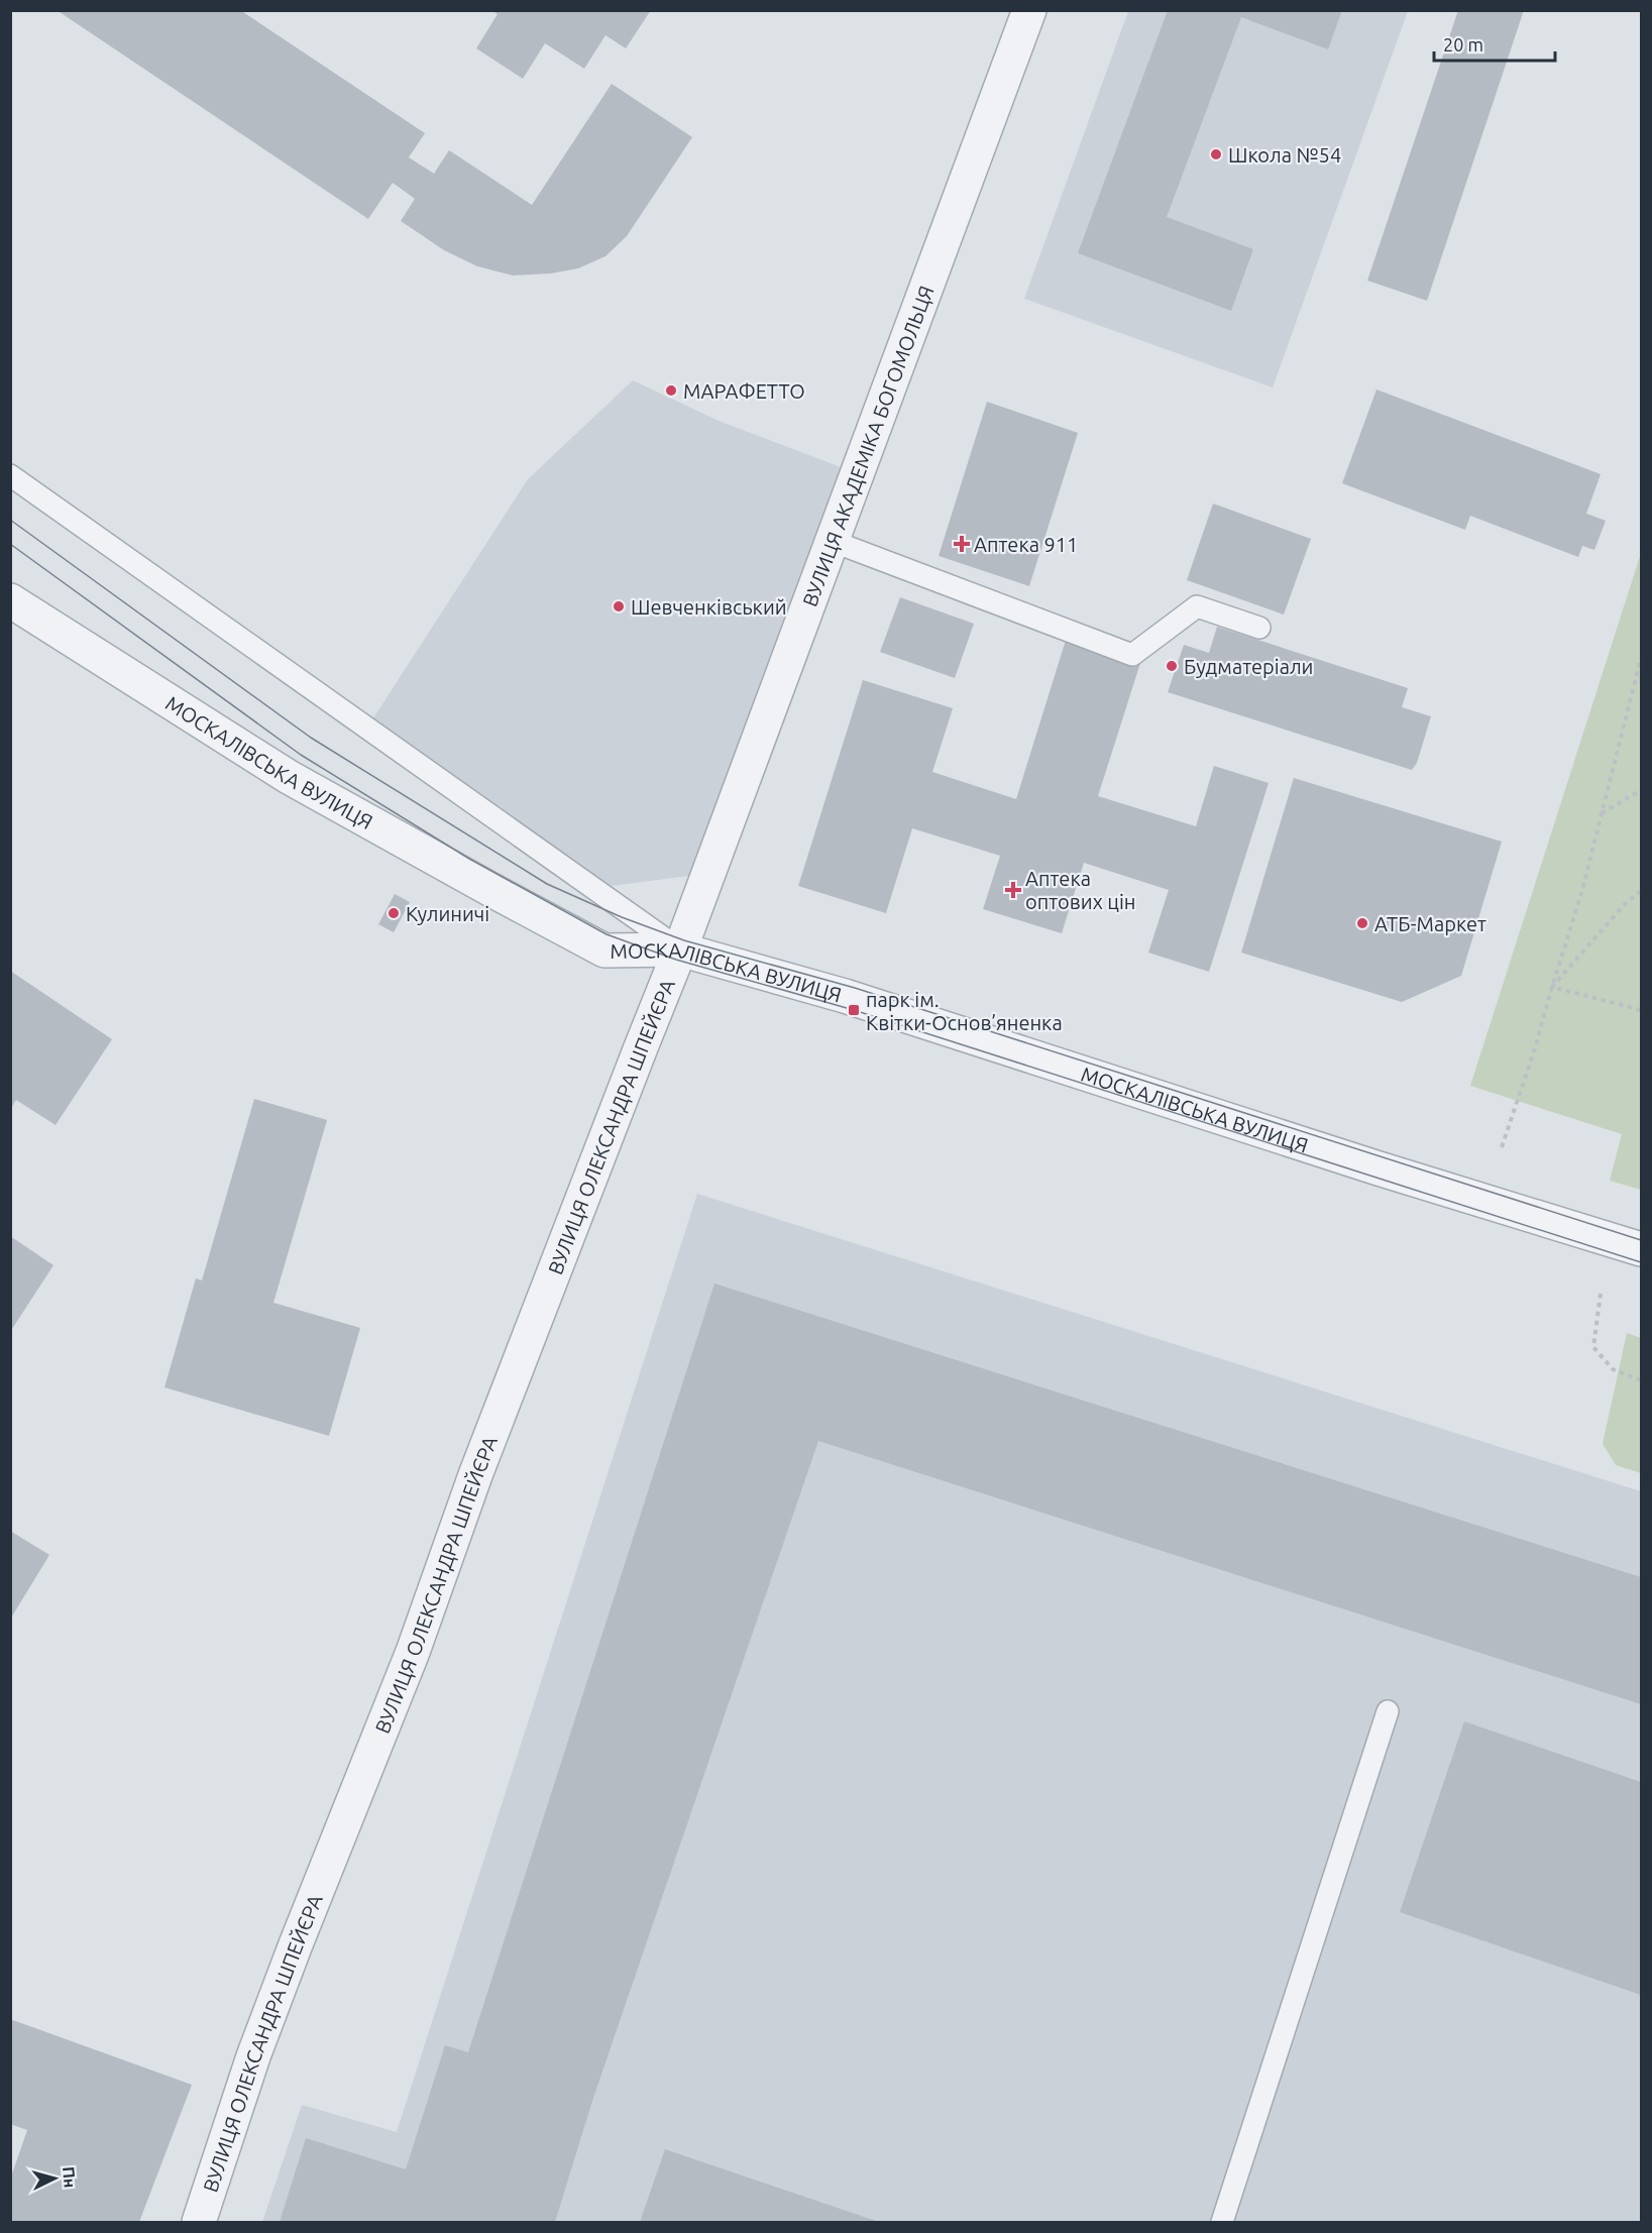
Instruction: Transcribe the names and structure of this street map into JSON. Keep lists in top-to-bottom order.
{
  "streets": {
    "street": ["ВУЛИЦЯ АКАДЕМІКА БОГОМОЛЬЦЯ", "МОСКАЛІВСЬКА ВУЛИЦЯ", "ВУЛИЦЯ ОЛЕКСАНДРА ШПЕЙЄРА"]
  },
  "crossings": [
    ["ВУЛИЦЯ АКАДЕМІКА БОГОМОЛЬЦЯ", "МОСКАЛІВСЬКА ВУЛИЦЯ"],
    ["ВУЛИЦЯ АКАДЕМІКА БОГОМОЛЬЦЯ", "ВУЛИЦЯ ОЛЕКСАНДРА ШПЕЙЄРА"],
    ["МОСКАЛІВСЬКА ВУЛИЦЯ", "ВУЛИЦЯ ОЛЕКСАНДРА ШПЕЙЄРА"]
  ],
  "places": {
    "other": [
      "Школа №54",
      "МАРАФЕТТО",
      "Шевченківський",
      "Будматеріали",
      "Кулиничі",
      "АТБ-Маркет"
    ],
    "health": ["Аптека 911", "Аптека оптових цін"],
    "transit": ["парк ім. Квітки-Основ’яненка"]
  },
  "scale_bar": "20 m",
  "north": "right"
}
